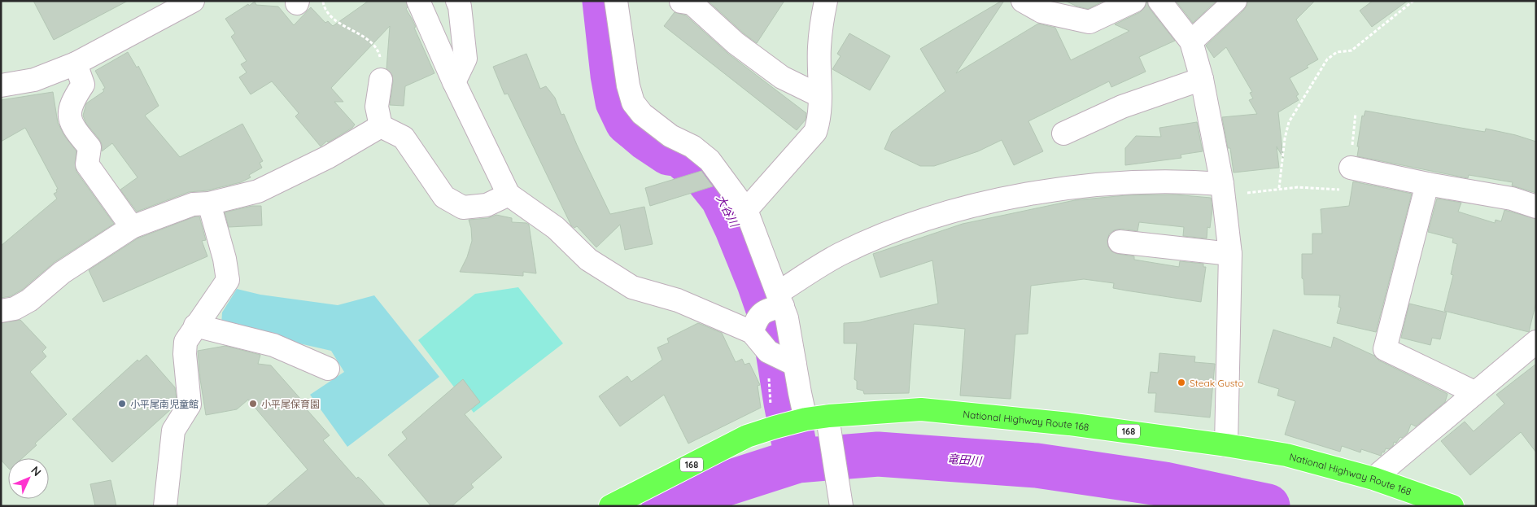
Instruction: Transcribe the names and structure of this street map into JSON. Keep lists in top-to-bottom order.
{
  "streets": {
    "highway": ["National Highway Route 168", "168"]
  },
  "water": ["大谷川", "竜田川"],
  "places": ["Steak Gusto", "小平尾南児童館", "小平尾保育園"],
  "north": "top right"
}
